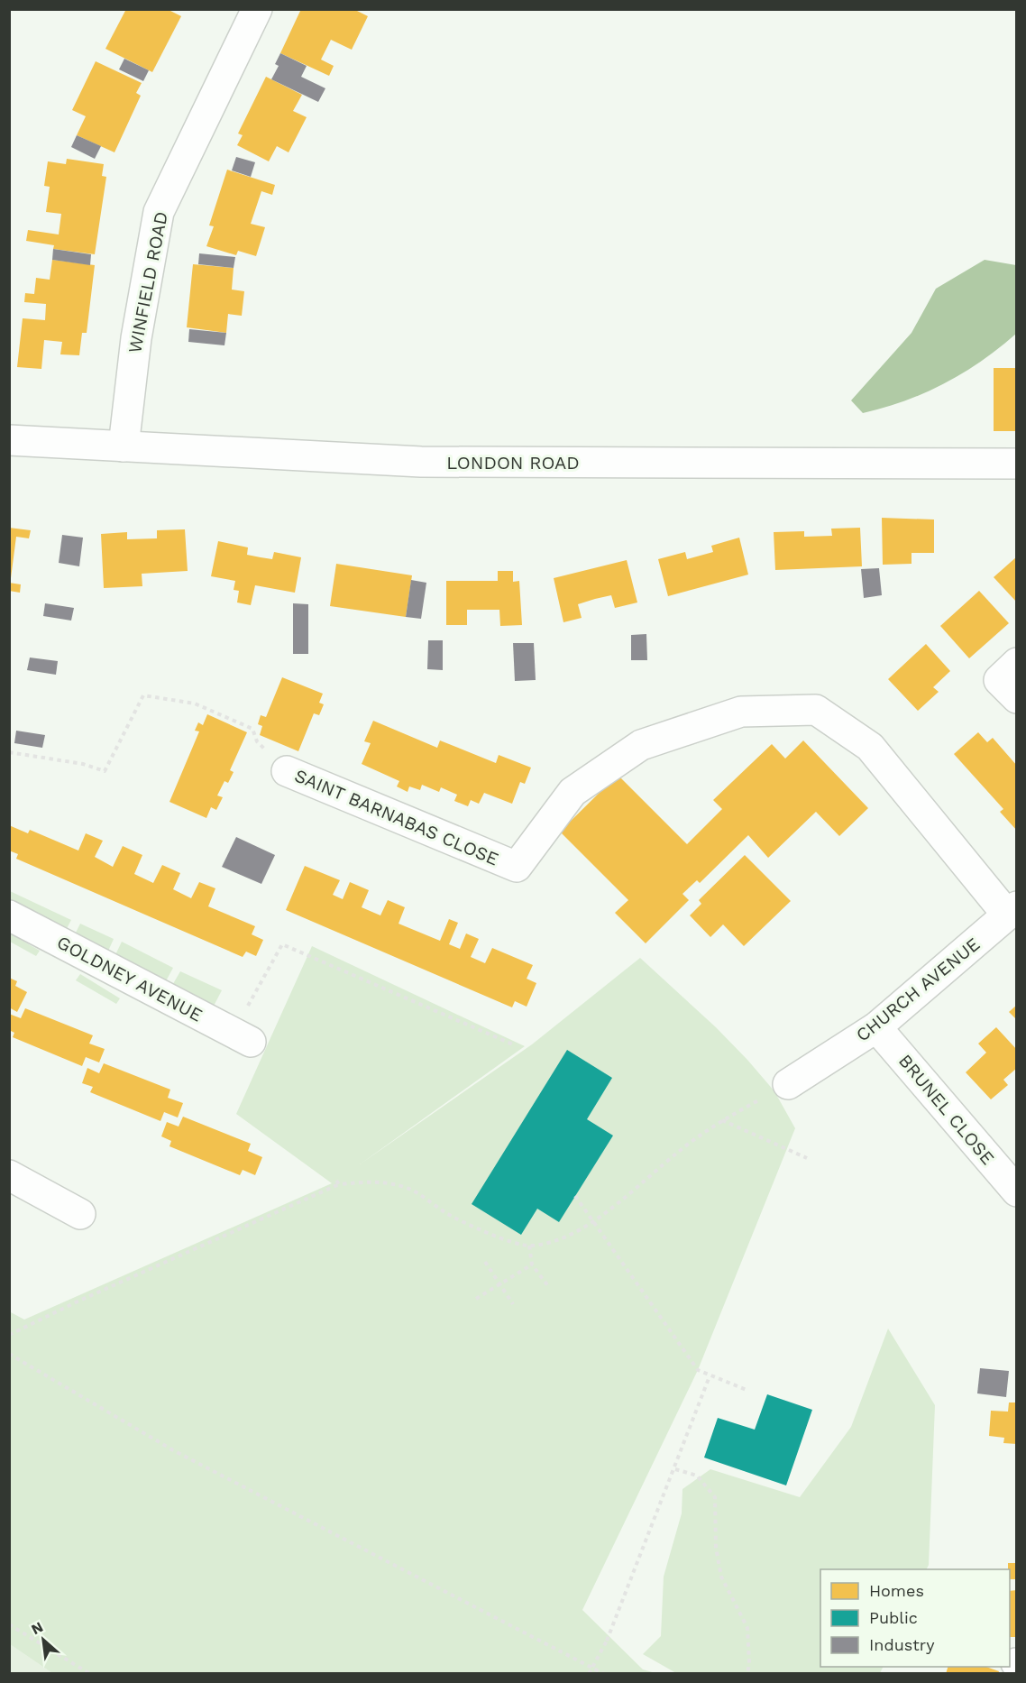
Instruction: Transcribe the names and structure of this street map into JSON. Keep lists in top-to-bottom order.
{
  "streets": {
    "street": [
      "WINFIELD ROAD",
      "LONDON ROAD",
      "SAINT BARNABAS CLOSE",
      "GOLDNEY AVENUE",
      "CHURCH AVENUE",
      "BRUNEL CLOSE"
    ]
  },
  "crossings": [
    ["WINFIELD ROAD", "LONDON ROAD"],
    ["SAINT BARNABAS CLOSE", "CHURCH AVENUE"],
    ["CHURCH AVENUE", "BRUNEL CLOSE"]
  ],
  "legend": ["Homes", "Public", "Industry"],
  "north": "top left"
}
